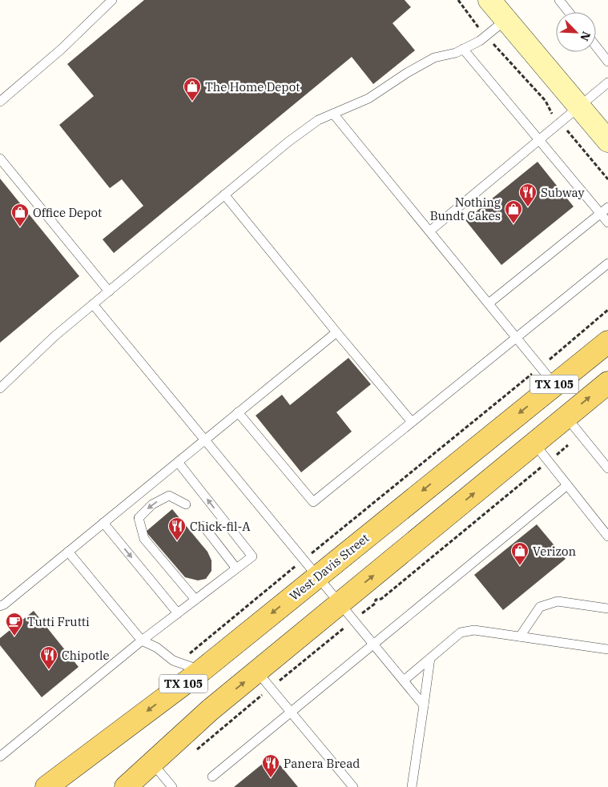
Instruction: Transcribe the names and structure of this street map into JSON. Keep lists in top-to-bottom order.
{
  "streets": {
    "main road": ["TX 105", "West Davis Street"]
  },
  "places": {
    "shop": [
      "The Home Depot",
      "Nothing Bundt Cakes",
      "Office Depot",
      "Verizon"
    ],
    "restaurant": [
      "Subway",
      "Chick-fil-A",
      "Chipotle",
      "Panera Bread"
    ],
    "cafe": ["Tutti Frutti"]
  },
  "north": "bottom right"
}
